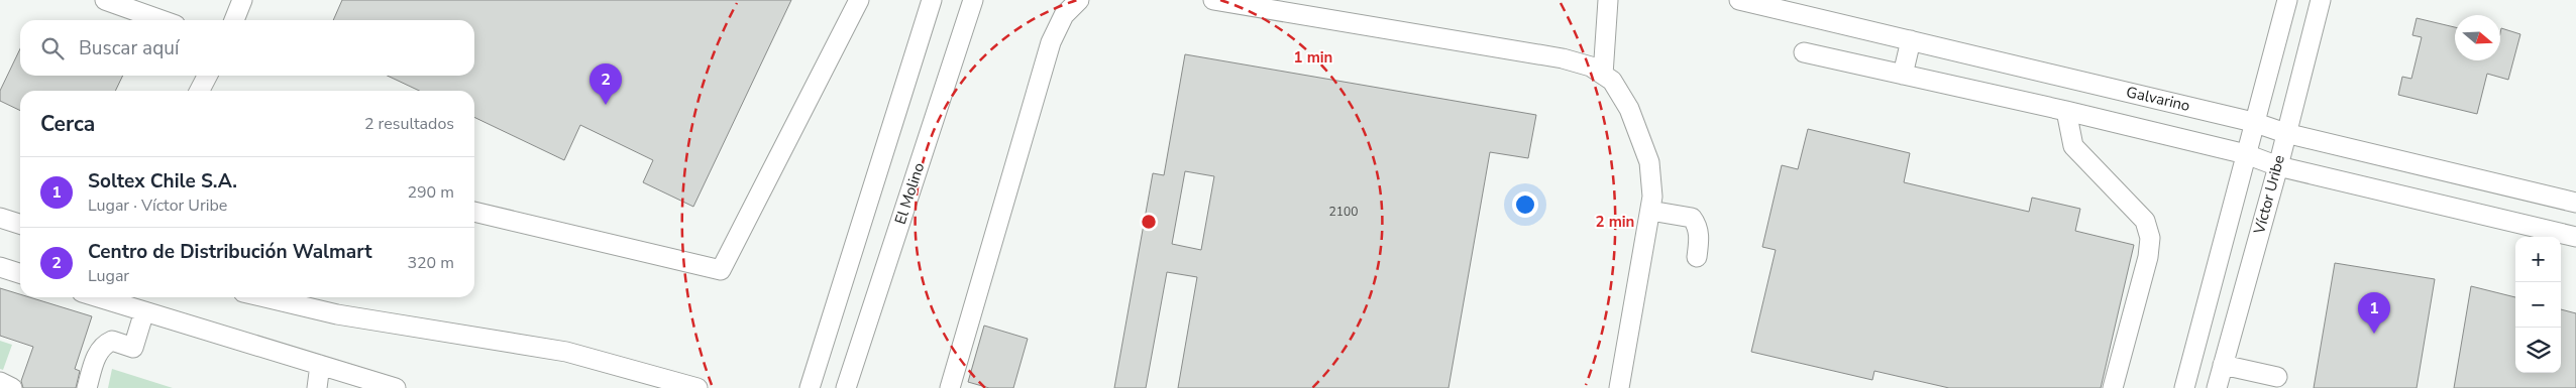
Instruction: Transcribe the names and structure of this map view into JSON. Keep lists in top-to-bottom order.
{
  "streets": {
    "street": ["Galvarino", "El Molino", "Víctor Uribe"]
  },
  "crossings": [
    ["Galvarino", "Víctor Uribe"]
  ],
  "house_numbers": ["2100"],
  "north": "right",
  "page": {
    "search": "Buscar aquí",
    "pins": ["2", "1"],
    "heading": ["Cerca", "2 resultados"],
    "list": [
      {
        "mark": "1",
        "name": "Soltex Chile S.A.",
        "note": "Lugar · Víctor Uribe",
        "value": "290 m"
      },
      {
        "mark": "2",
        "name": "Centro de Distribución Walmart",
        "note": "Lugar",
        "value": "320 m"
      }
    ],
    "map_buttons": ["+", "−"]
  },
  "rings": ["1 min", "2 min"]
}
